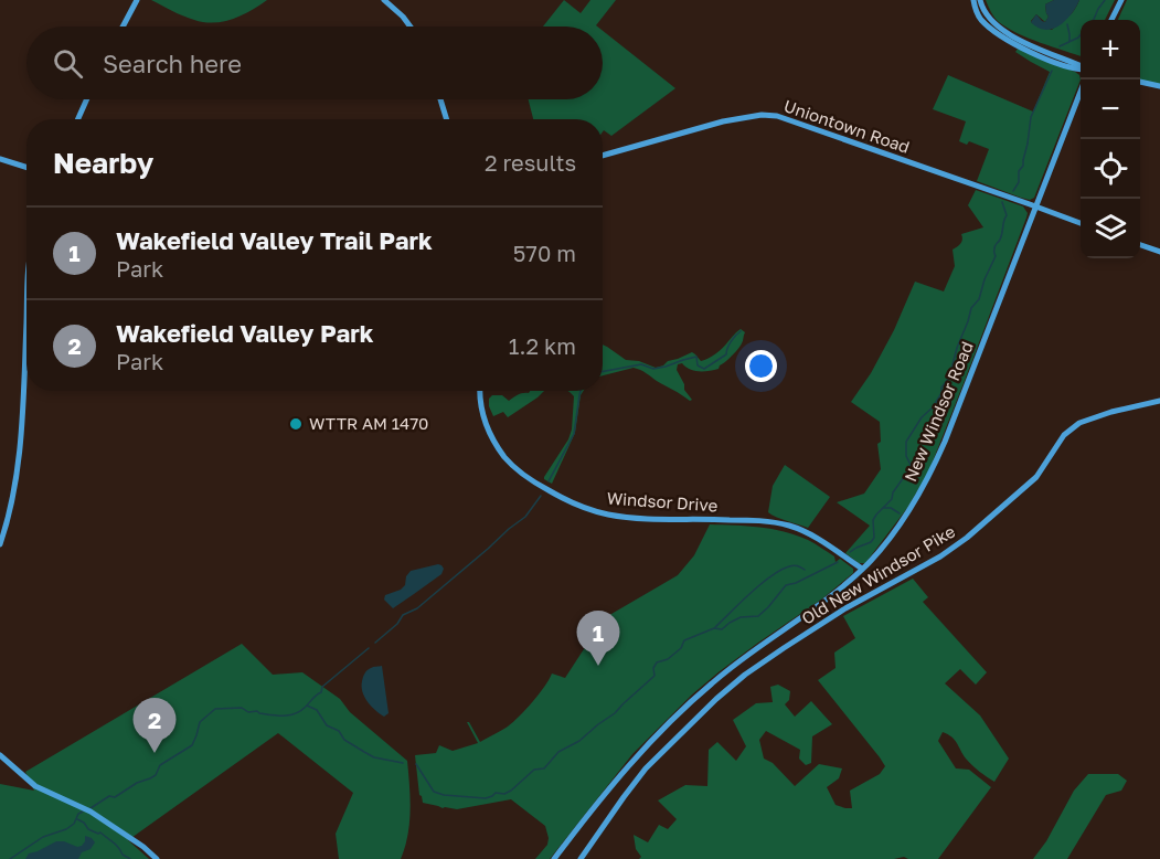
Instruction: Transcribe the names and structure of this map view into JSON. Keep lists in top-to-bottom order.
{
  "streets": {
    "street": [
      "Uniontown Road",
      "New Windsor Road",
      "Windsor Drive",
      "Old New Windsor Pike"
    ]
  },
  "crossings": [
    ["Uniontown Road", "New Windsor Road"],
    ["New Windsor Road", "Windsor Drive"]
  ],
  "places": ["WTTR AM 1470"],
  "page": {
    "map_buttons": ["+", "−"],
    "search": "Search here",
    "heading": ["Nearby", "2 results"],
    "list": [
      {
        "mark": "1",
        "name": "Wakefield Valley Trail Park",
        "note": "Park",
        "value": "570 m"
      },
      {
        "mark": "2",
        "name": "Wakefield Valley Park",
        "note": "Park",
        "value": "1.2 km"
      }
    ],
    "pins": ["1", "2"]
  }
}
